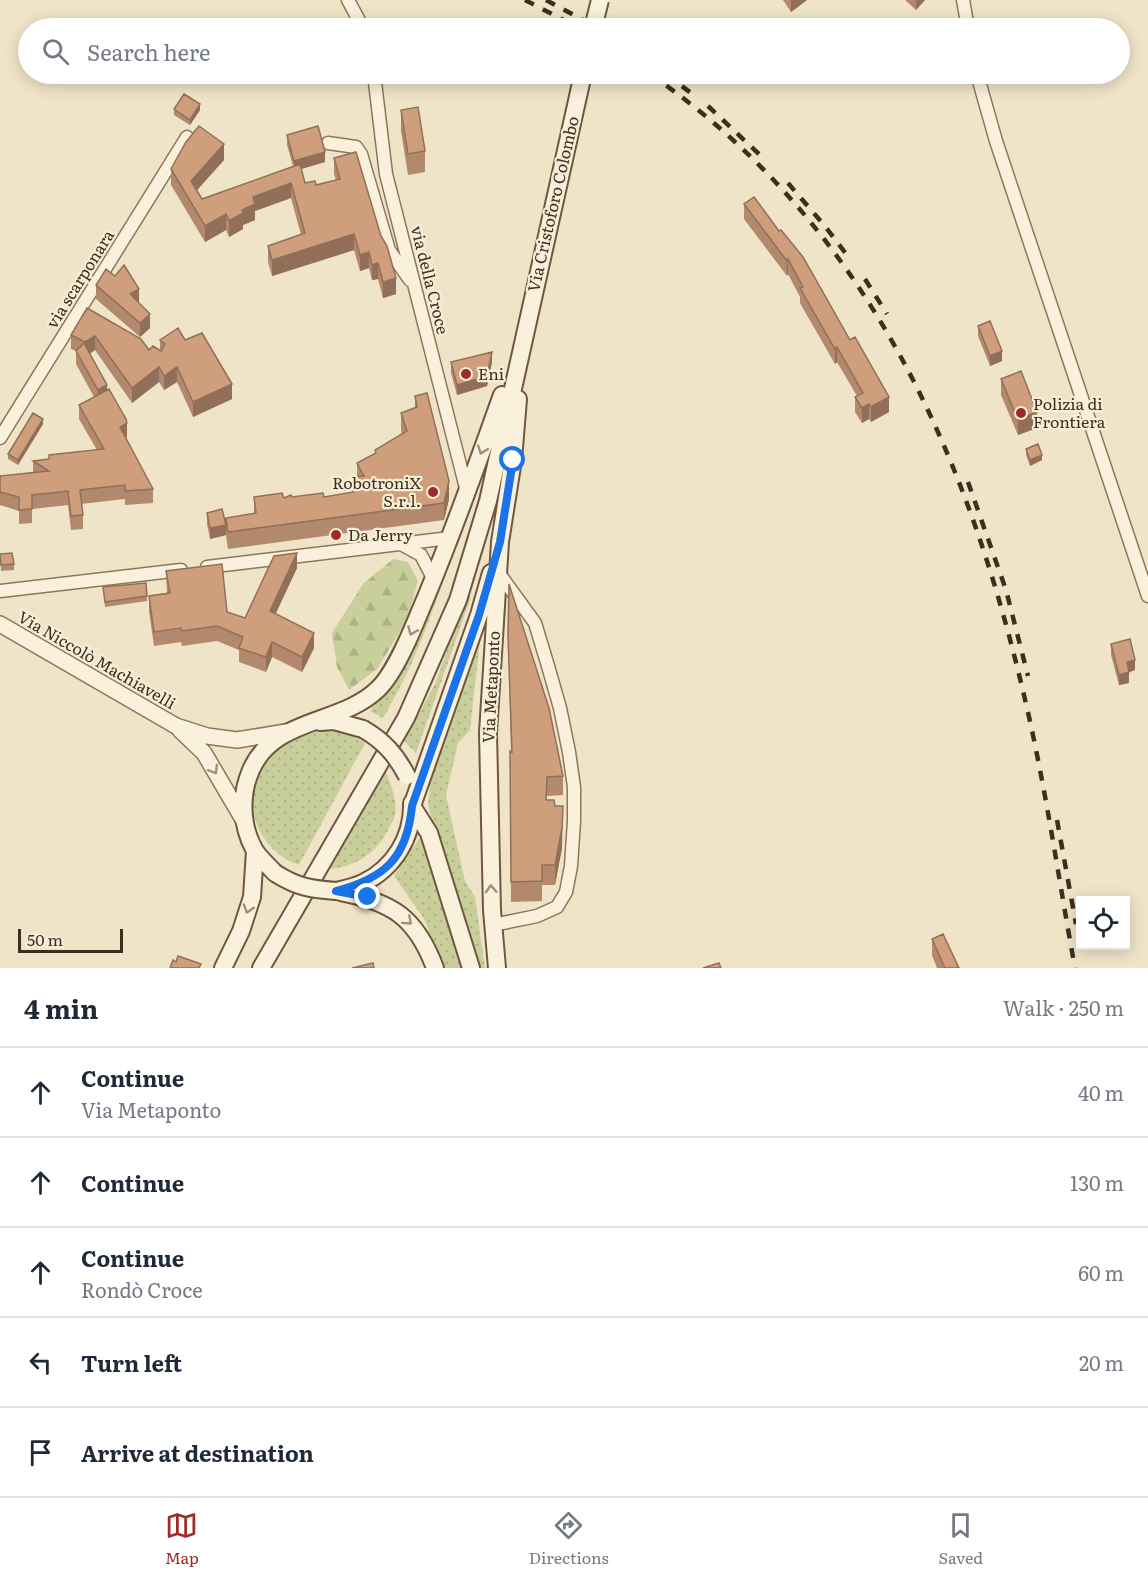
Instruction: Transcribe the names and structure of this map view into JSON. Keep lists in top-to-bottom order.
{
  "streets": {
    "main road": ["Via Cristoforo Colombo", "Via Metaponto"],
    "street": ["via scarponara", "via della Croce", "Via Niccolò Machiavelli"]
  },
  "crossings": [
    ["Via Cristoforo Colombo", "Via Metaponto"]
  ],
  "places": [
    "Eni",
    "Polizia di Frontiera",
    "RobotroniX S.r.l.",
    "Da Jerry"
  ],
  "scale_bar": "50 m",
  "page": {
    "search": "Search here",
    "scale": "50 m",
    "heading": ["4 min", "Walk · 250 m"],
    "list": [
      ["Continue", "Via Metaponto", "40 m"],
      ["Continue", "130 m"],
      ["Continue", "Rondò Croce", "60 m"],
      ["Turn left", "20 m"],
      "Arrive at destination"
    ],
    "nav": ["Map", "Directions", "Saved"]
  }
}
